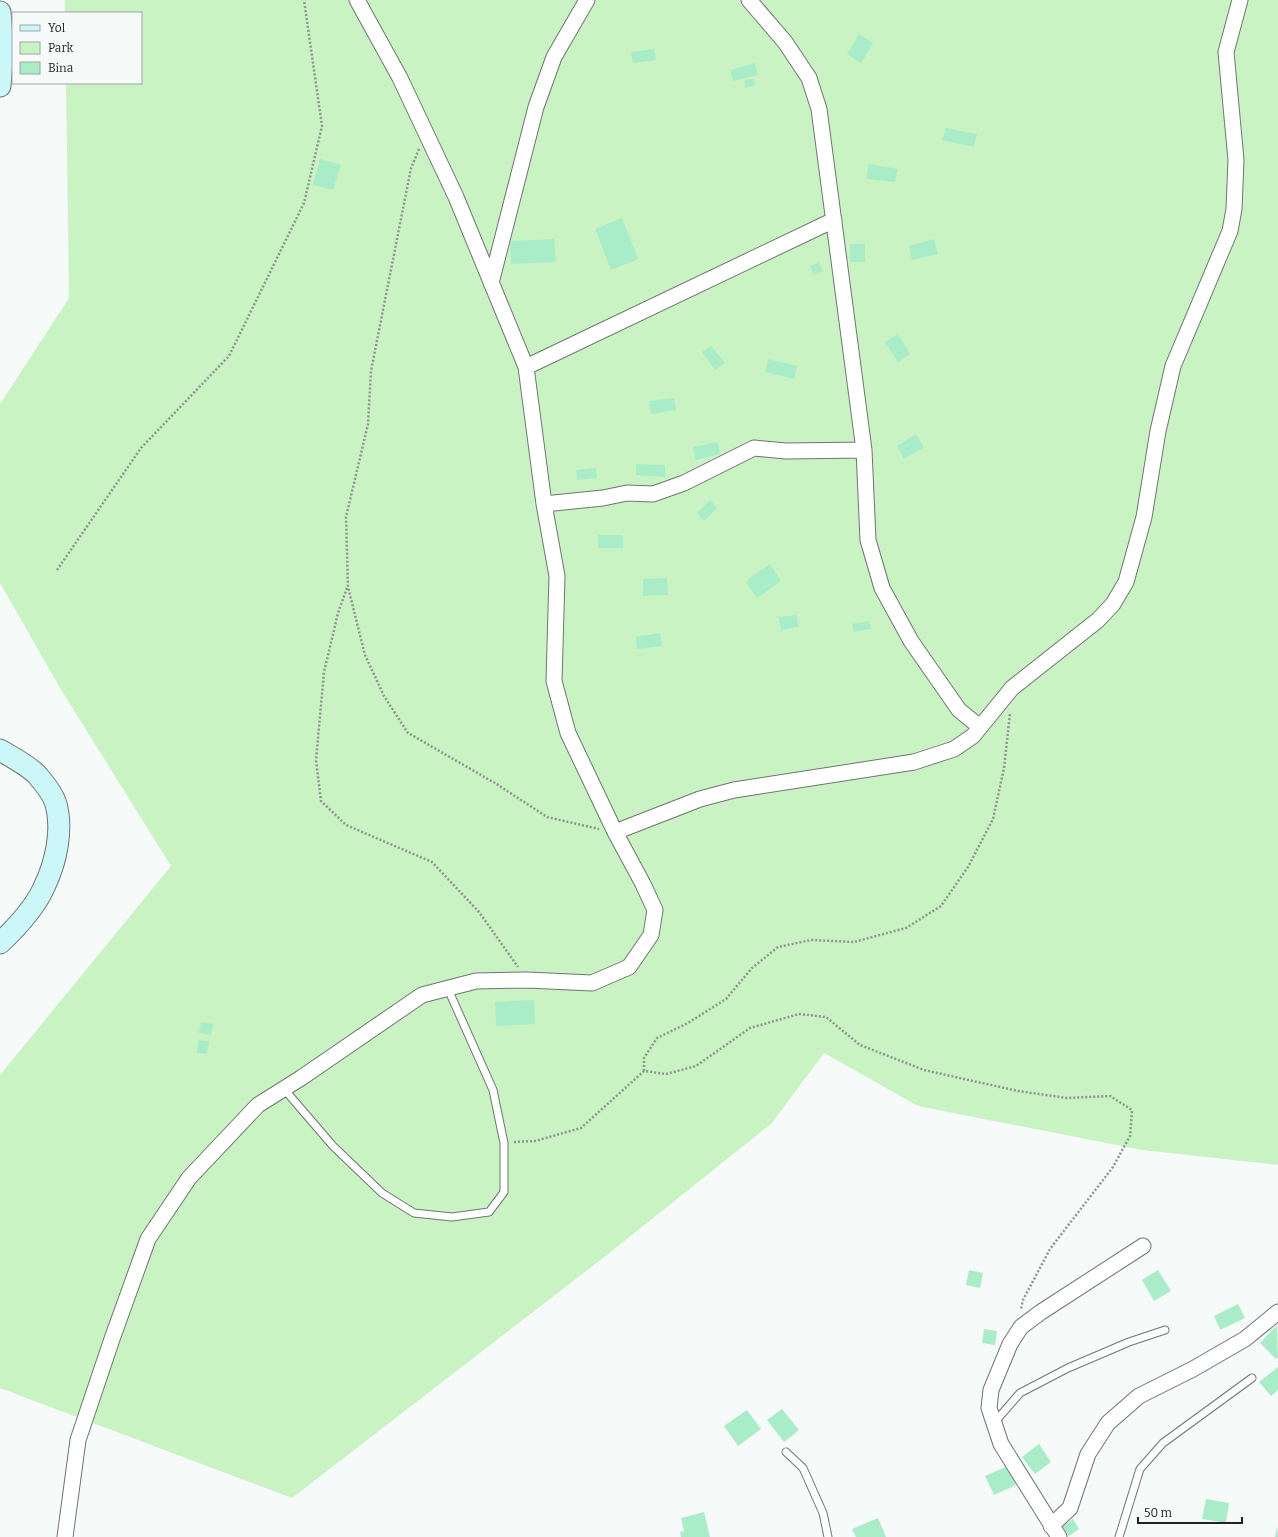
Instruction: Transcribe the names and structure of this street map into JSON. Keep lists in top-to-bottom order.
{
  "legend": ["Yol", "Park", "Bina"],
  "scale_bar": "50 m"
}
